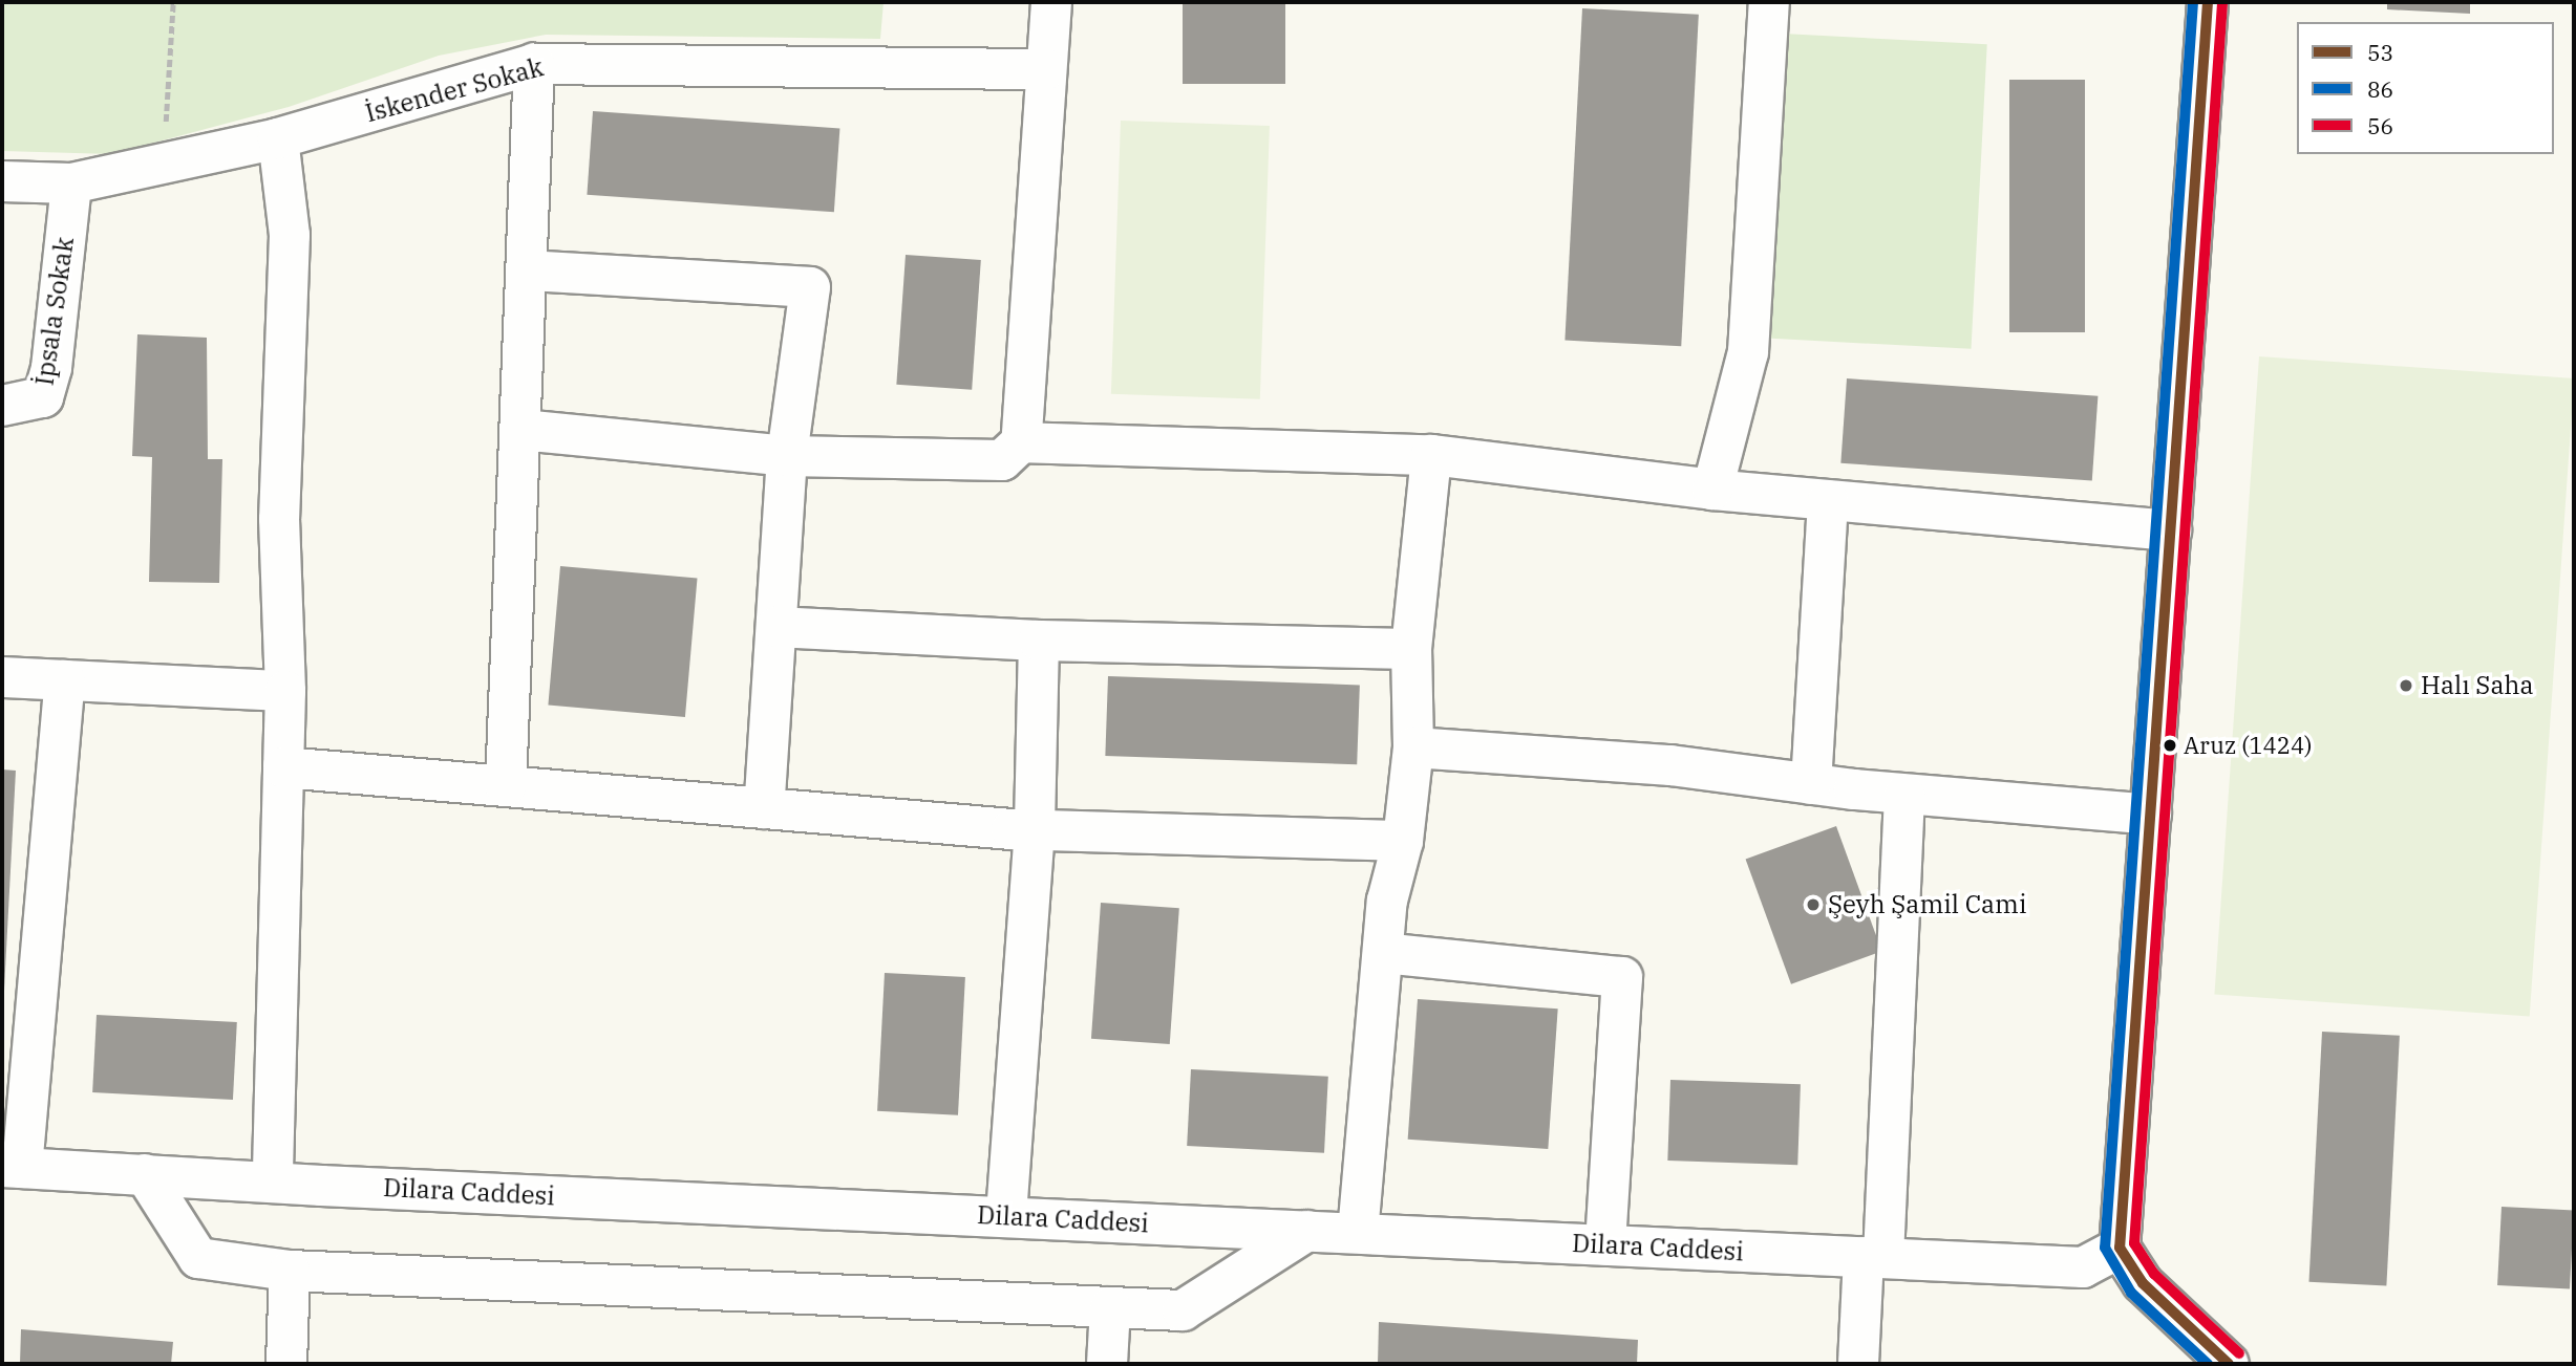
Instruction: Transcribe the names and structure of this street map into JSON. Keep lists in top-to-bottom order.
{
  "streets": {
    "street": ["İskender Sokak", "İpsala Sokak", "Dilara Caddesi"]
  },
  "crossings": [
    ["İskender Sokak", "İpsala Sokak"]
  ],
  "places": ["Halı Saha", "Aruz (1424)", "Şeyh Şamil Cami"],
  "lines": ["transit line 53", "transit line 86", "transit line 56"],
  "legend": ["53", "86", "56"]
}
